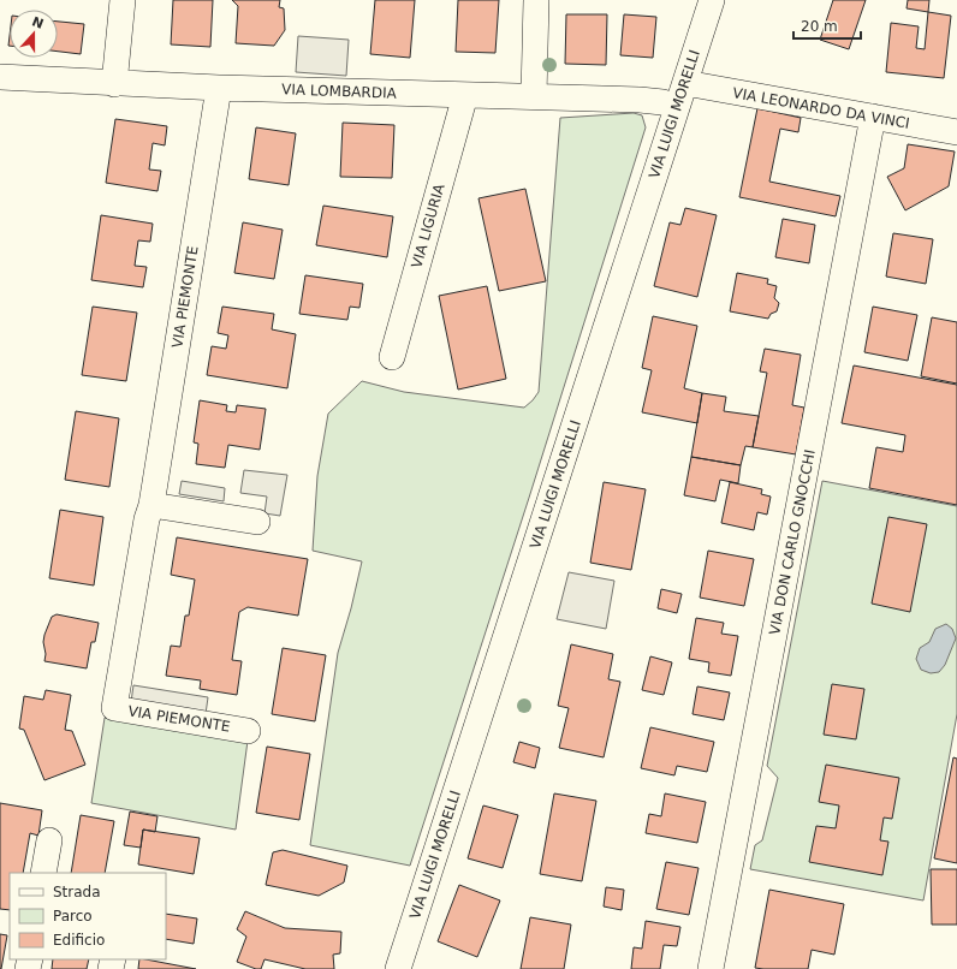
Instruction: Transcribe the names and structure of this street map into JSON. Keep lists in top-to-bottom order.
{
  "streets": {
    "street": [
      "VIA LOMBARDIA",
      "VIA LEONARDO DA VINCI",
      "VIA LUIGI MORELLI",
      "VIA LIGURIA",
      "VIA PIEMONTE",
      "VIA DON CARLO GNOCCHI"
    ]
  },
  "crossings": [
    ["VIA LOMBARDIA", "VIA LUIGI MORELLI"],
    ["VIA LOMBARDIA", "VIA LIGURIA"],
    ["VIA LOMBARDIA", "VIA PIEMONTE"],
    ["VIA LEONARDO DA VINCI", "VIA LUIGI MORELLI"],
    ["VIA LEONARDO DA VINCI", "VIA DON CARLO GNOCCHI"]
  ],
  "legend": ["Strada", "Parco", "Edificio"],
  "scale_bar": "20 m",
  "north": "top"
}
